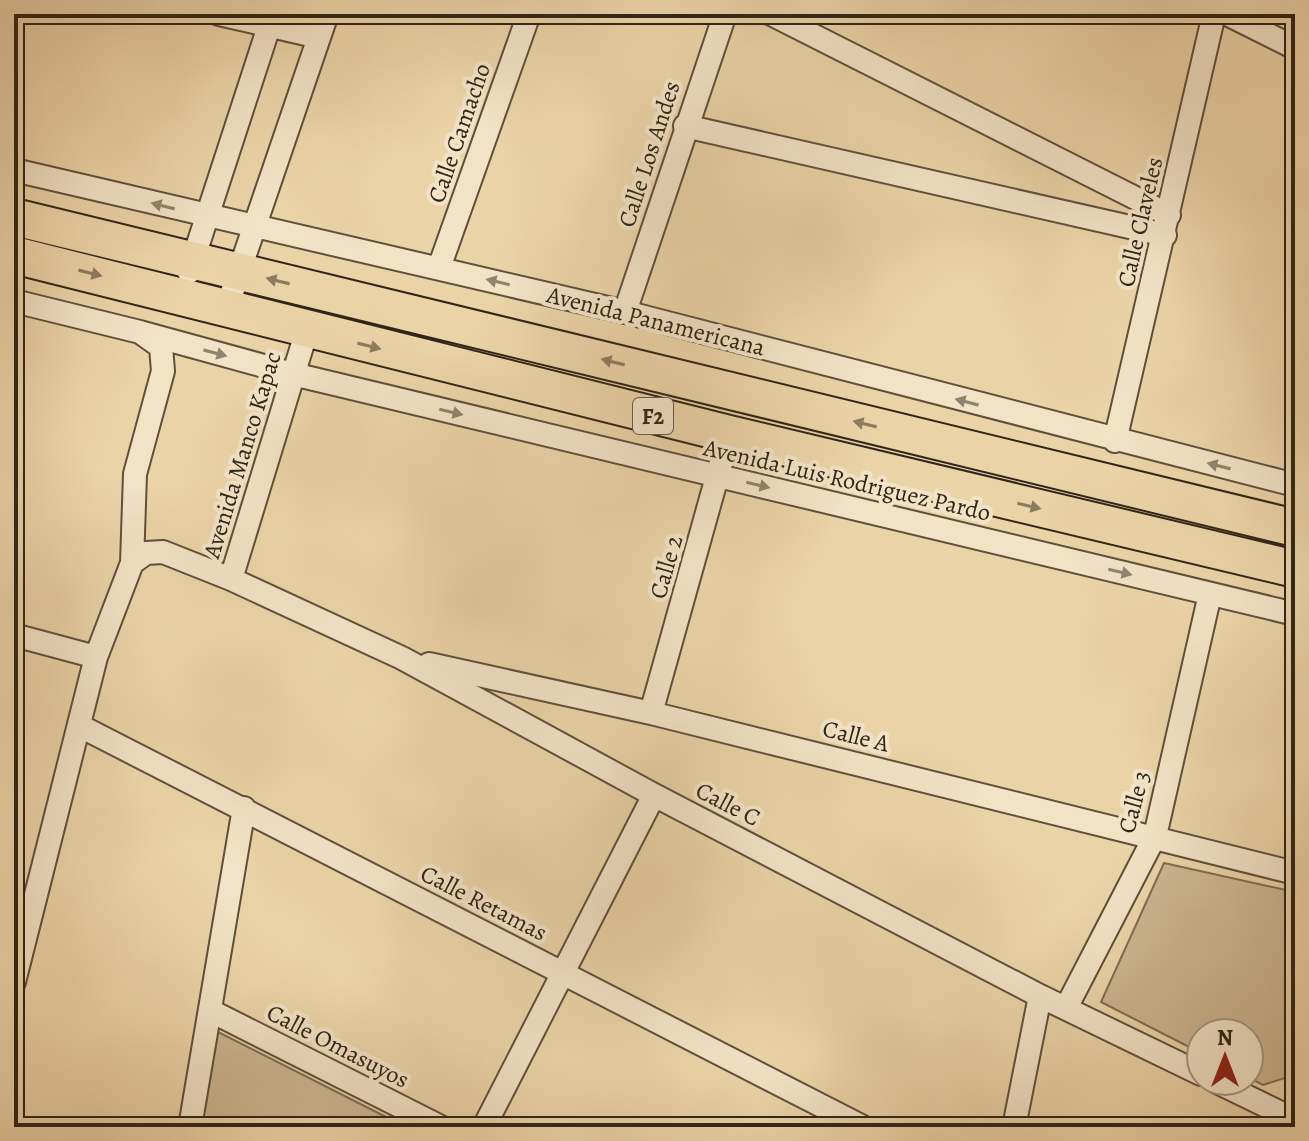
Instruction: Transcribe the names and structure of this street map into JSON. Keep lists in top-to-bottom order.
{
  "streets": {
    "highway": ["Avenida Panamericana", "F2"],
    "street": [
      "Calle Camacho",
      "Calle Los Andes",
      "Calle Claveles",
      "Avenida Manco Kapac",
      "Avenida Luis Rodriguez Pardo",
      "Calle 2",
      "Calle A",
      "Calle 3",
      "Calle C",
      "Calle Retamas",
      "Calle Omasuyos"
    ]
  },
  "crossings": [
    ["Calle Camacho", "Avenida Panamericana"],
    ["Calle Los Andes", "Avenida Panamericana"],
    ["Calle Claveles", "Avenida Panamericana"],
    ["F2", "Avenida Manco Kapac"],
    ["F2", "Calle 2"],
    ["Avenida Manco Kapac", "Avenida Luis Rodriguez Pardo"],
    ["Avenida Manco Kapac", "Calle C"],
    ["Avenida Luis Rodriguez Pardo", "Calle 2"],
    ["Avenida Luis Rodriguez Pardo", "Calle 3"],
    ["Calle 2", "Calle A"],
    ["Calle A", "Calle 3"],
    ["Calle A", "Calle C"],
    ["Calle 3", "Calle C"]
  ],
  "one_way": ["Avenida Luis Rodriguez Pardo"],
  "north": "top"
}
